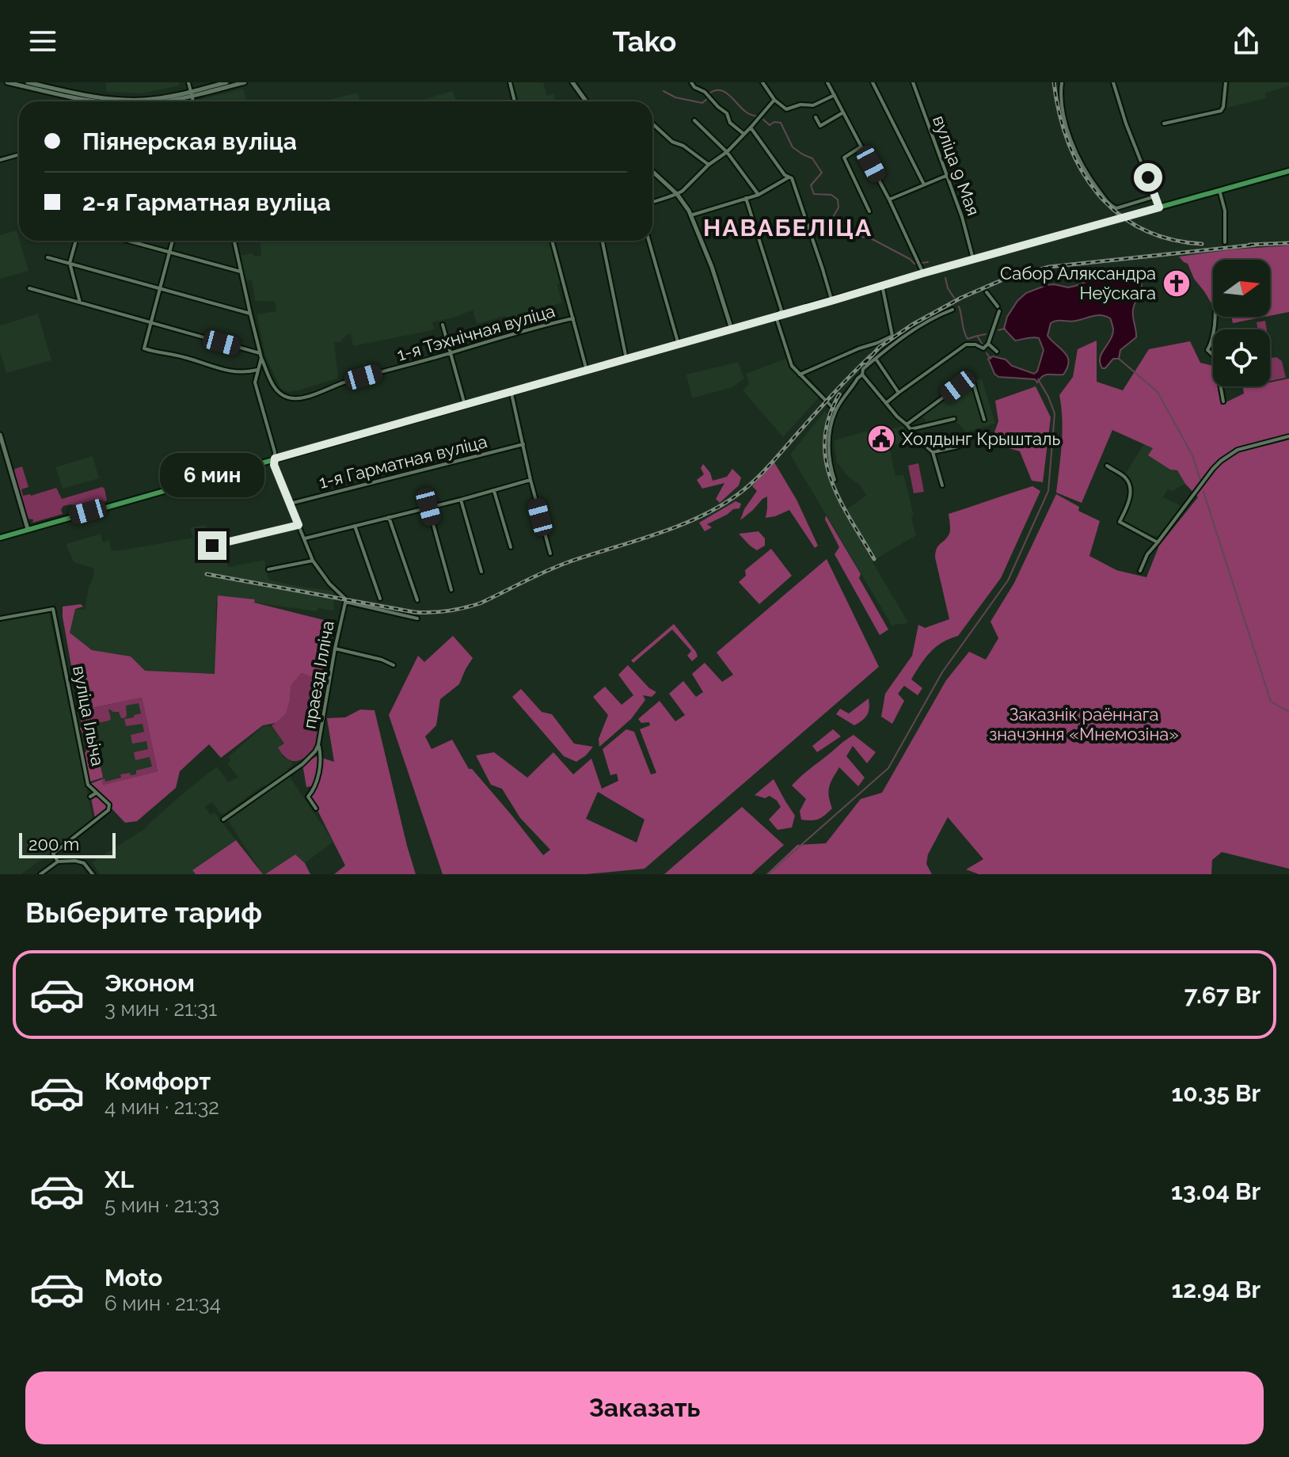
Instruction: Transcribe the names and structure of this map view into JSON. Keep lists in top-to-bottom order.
{
  "streets": {
    "street": [
      "вуліца 9 Мая",
      "1-я Тэхнічная вуліца",
      "1-я Гарматная вуліца",
      "праезд Ілліча",
      "вуліца Ільіча"
    ]
  },
  "districts": ["НАВАБЕЛІЦА"],
  "parks": ["Заказнік раённага значэння «Мнемозіна»"],
  "places": {
    "church": ["Сабор Аляксандра Неўскага"],
    "public building": ["Холдынг Крышталь"]
  },
  "scale_bar": "200 m",
  "north": "right",
  "page": {
    "header": "Tako",
    "banner": ["Піянерская вуліца", "2-я Гарматная вуліца"],
    "bubble": "6 мин",
    "scale": "200 m",
    "heading": "Выберите тариф",
    "list": [
      {
        "name": "Эконом",
        "note": "3 мин · 21:31",
        "value": "7.67 Br"
      },
      {
        "name": "Комфорт",
        "note": "4 мин · 21:32",
        "value": "10.35 Br"
      },
      {
        "name": "XL",
        "note": "5 мин · 21:33",
        "value": "13.04 Br"
      },
      {
        "name": "Moto",
        "note": "6 мин · 21:34",
        "value": "12.94 Br"
      }
    ],
    "buttons": "Заказать"
  }
}
